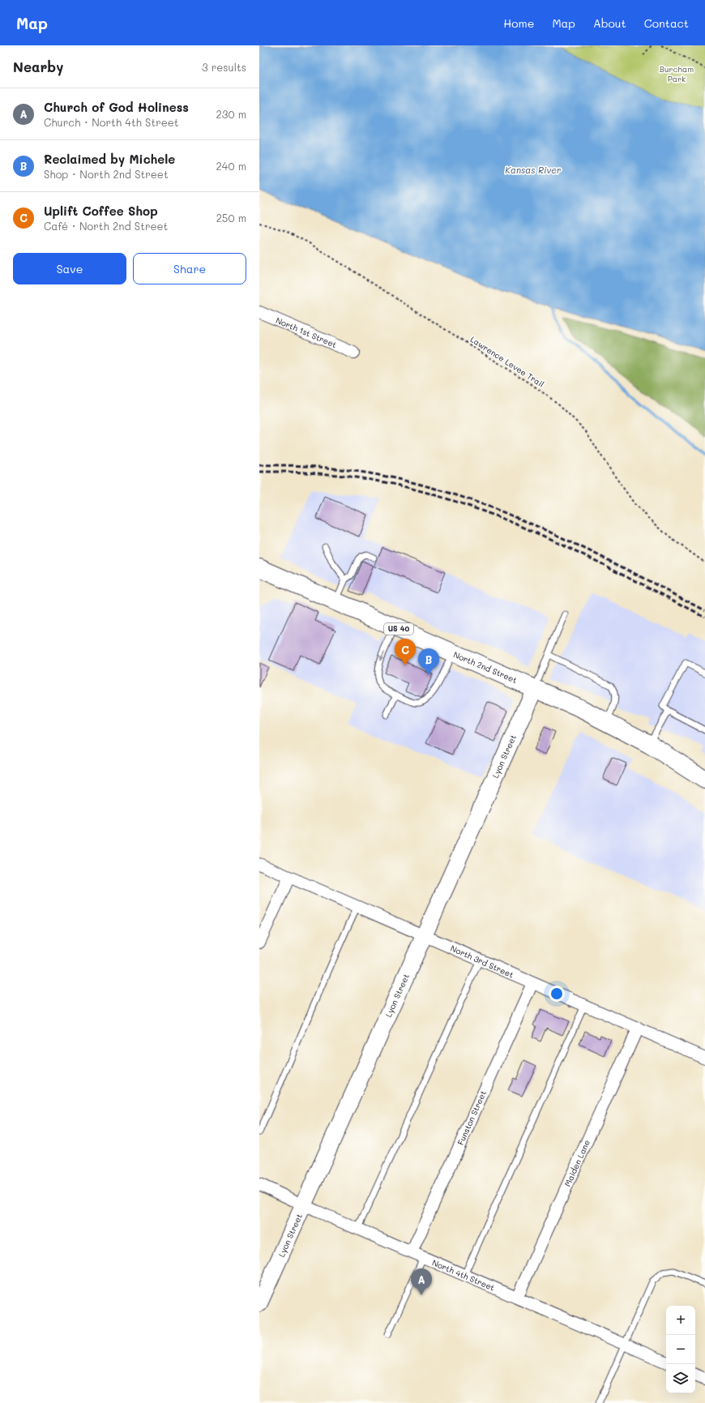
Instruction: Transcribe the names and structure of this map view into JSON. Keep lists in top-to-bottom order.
{
  "streets": {
    "highway": ["US 40", "North 2nd Street"],
    "street": [
      "North 1st Street",
      "Lyon Street",
      "North 3rd Street",
      "Funston Street",
      "Maiden Lane",
      "North 4th Street"
    ],
    "path": ["Lawrence Levee Trail"]
  },
  "crossings": [
    ["North 2nd Street", "Lyon Street"],
    ["Lyon Street", "North 3rd Street"],
    ["Lyon Street", "North 4th Street"],
    ["North 3rd Street", "Funston Street"],
    ["North 3rd Street", "Maiden Lane"],
    ["Funston Street", "North 4th Street"],
    ["Maiden Lane", "North 4th Street"]
  ],
  "water": ["Kansas River"],
  "parks": ["Burcham Park"],
  "page": {
    "header": "Map",
    "nav": [
      "Home",
      "Map",
      "About",
      "Contact"
    ],
    "heading": ["Nearby", "3 results"],
    "list": [
      {
        "mark": "A",
        "name": "Church of God Holiness",
        "note": "Church · North 4th Street",
        "value": "230 m"
      },
      {
        "mark": "B",
        "name": "Reclaimed by Michele",
        "note": "Shop · North 2nd Street",
        "value": "240 m"
      },
      {
        "mark": "C",
        "name": "Uplift Coffee Shop",
        "note": "Café · North 2nd Street",
        "value": "250 m"
      }
    ],
    "buttons": ["Save", "Share"],
    "pins": ["C", "B", "A"],
    "map_buttons": ["+", "−"]
  }
}
